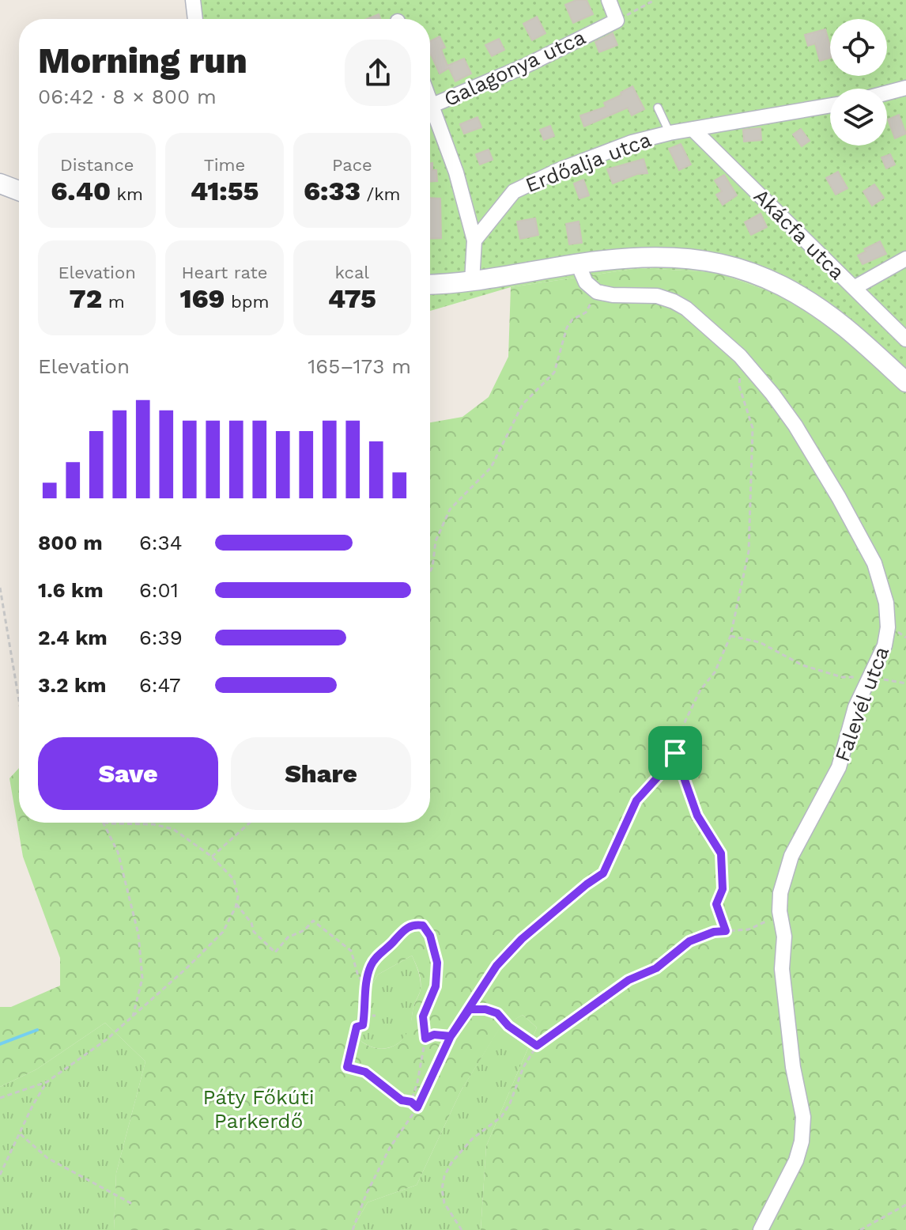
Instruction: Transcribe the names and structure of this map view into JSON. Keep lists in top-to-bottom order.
{
  "streets": {
    "street": [
      "Galagonya utca",
      "Erdőalja utca",
      "Akácfa utca",
      "Falevél utca"
    ]
  },
  "crossings": [
    ["Galagonya utca", "Erdőalja utca"],
    ["Erdőalja utca", "Akácfa utca"]
  ],
  "parks": ["Páty Főkúti Parkerdő"],
  "page": {
    "heading": ["Morning run", "06:42 · 8 × 800 m"],
    "stats": [
      ["Distance", "6.40 km"],
      ["Time", "41:55"],
      ["Pace", "6:33 /km"],
      ["Elevation", "72 m"],
      ["Heart rate", "169 bpm"],
      ["kcal", "475"]
    ],
    "chart": ["Elevation", "165–173 m"],
    "list": [
      {
        "name": "800 m",
        "note": "6:34"
      },
      {
        "name": "1.6 km",
        "note": "6:01"
      },
      {
        "name": "2.4 km",
        "note": "6:39"
      },
      {
        "name": "3.2 km",
        "note": "6:47"
      }
    ],
    "buttons": ["Save", "Share"]
  }
}
